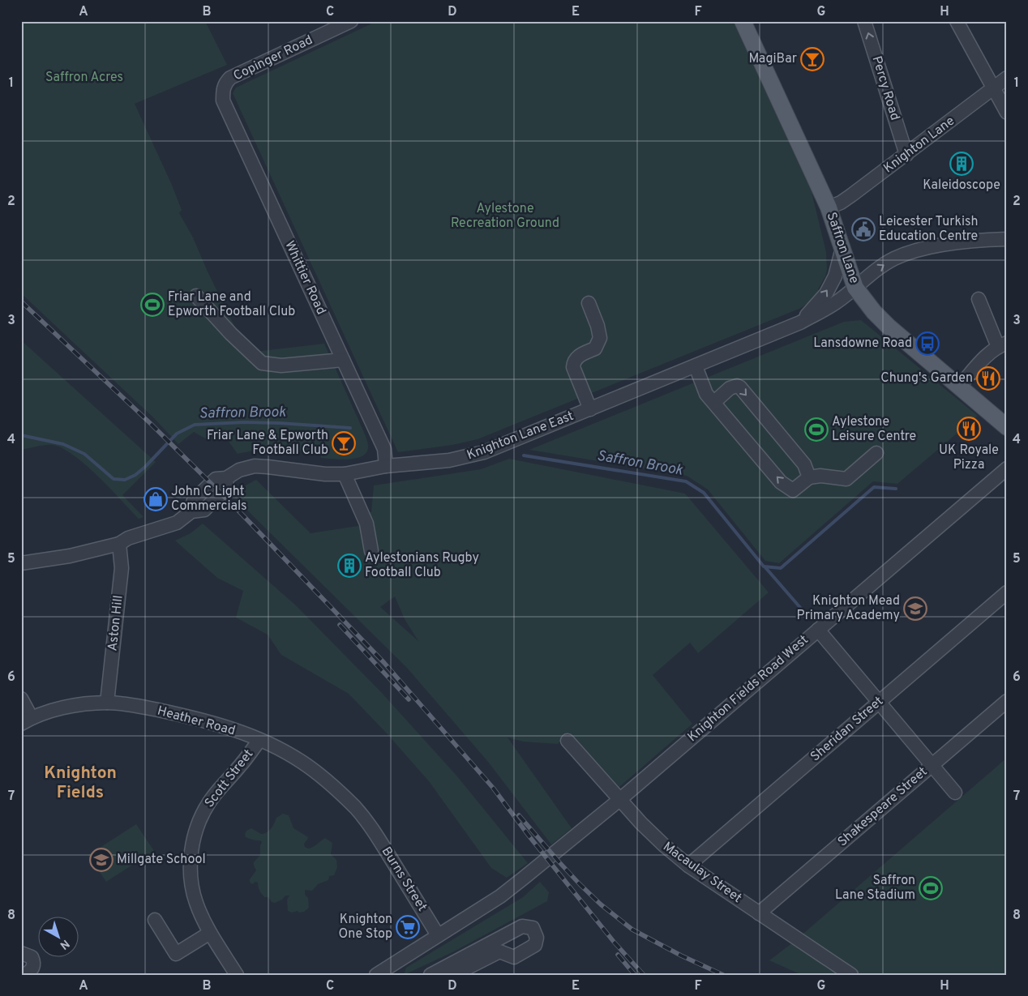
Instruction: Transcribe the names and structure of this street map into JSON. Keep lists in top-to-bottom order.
{
  "streets": {
    "main road": ["Saffron Lane"],
    "street": [
      "Copinger Road",
      "Percy Road",
      "Knighton Lane",
      "Whittier Road",
      "Knighton Lane East",
      "Aston Hill",
      "Knighton Fields Road West",
      "Heather Road",
      "Sheridan Street",
      "Scott Street",
      "Shakespeare Street",
      "Macaulay Street",
      "Burns Street"
    ]
  },
  "crossings": [
    ["Copinger Road", "Whittier Road"],
    ["Percy Road", "Knighton Lane"],
    ["Knighton Lane", "Saffron Lane"],
    ["Saffron Lane", "Knighton Lane East"],
    ["Whittier Road", "Knighton Lane East"],
    ["Knighton Lane East", "Aston Hill"],
    ["Aston Hill", "Heather Road"],
    ["Knighton Fields Road West", "Macaulay Street"],
    ["Knighton Fields Road West", "Burns Street"],
    ["Heather Road", "Scott Street"],
    ["Heather Road", "Burns Street"],
    ["Sheridan Street", "Macaulay Street"],
    ["Shakespeare Street", "Macaulay Street"]
  ],
  "districts": ["Knighton Fields"],
  "water": ["Saffron Brook"],
  "parks": ["Saffron Acres", "Aylestone Recreation Ground"],
  "places": {
    "bar": ["MagiBar", "Friar Lane & Epworth Football Club"],
    "building": ["Kaleidoscope", "Aylestonians Rugby Football Club"],
    "public building": ["Leicester Turkish Education Centre"],
    "sports": ["Friar Lane and Epworth Football Club", "Aylestone Leisure Centre", "Saffron Lane Stadium"],
    "bus stop": ["Lansdowne Road"],
    "restaurant": ["Chung's Garden", "UK Royale Pizza"],
    "shop": ["John C Light Commercials"],
    "school or university": ["Knighton Mead Primary Academy", "Millgate School"],
    "supermarket": ["Knighton One Stop"]
  },
  "north": "bottom right",
  "grid": {
    "columns": [
      "A",
      "B",
      "C",
      "D",
      "E",
      "F",
      "G",
      "H"
    ],
    "rows": [
      "1",
      "2",
      "3",
      "4",
      "5",
      "6",
      "7",
      "8"
    ]
  }
}
